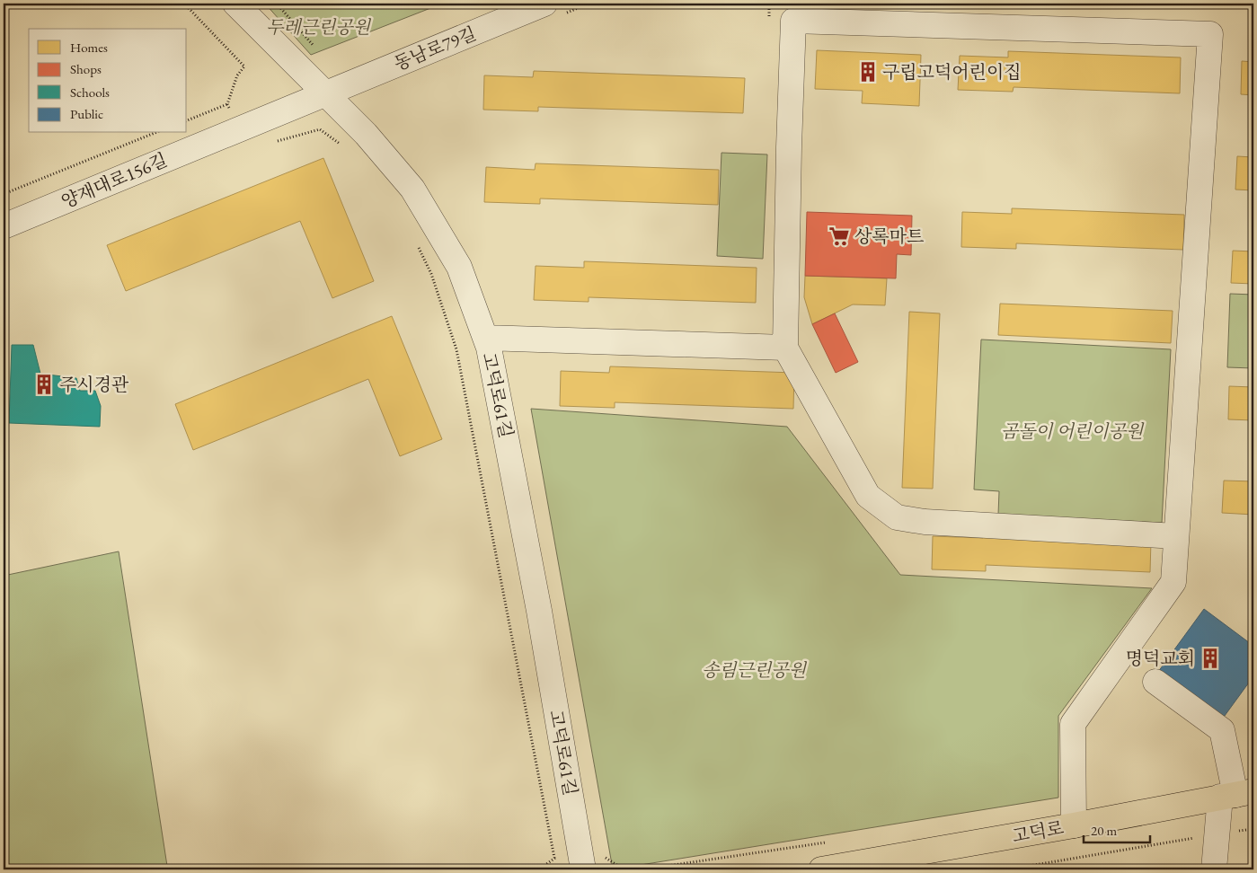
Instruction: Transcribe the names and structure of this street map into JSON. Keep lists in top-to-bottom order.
{
  "streets": {
    "main road": ["고덕로"],
    "street": ["동남로79길", "양재대로156길", "고덕로61길"]
  },
  "crossings": [
    ["동남로79길", "양재대로156길"],
    ["동남로79길", "고덕로61길"],
    ["양재대로156길", "고덕로61길"]
  ],
  "parks": ["두레근린공원", "곰돌이 어린이공원", "송림근린공원"],
  "places": {
    "building": ["구립고덕어린이집", "주시경관", "명덕교회"],
    "supermarket": ["상록마트"]
  },
  "legend": [
    "Homes",
    "Shops",
    "Schools",
    "Public"
  ],
  "scale_bar": "20 m"
}
